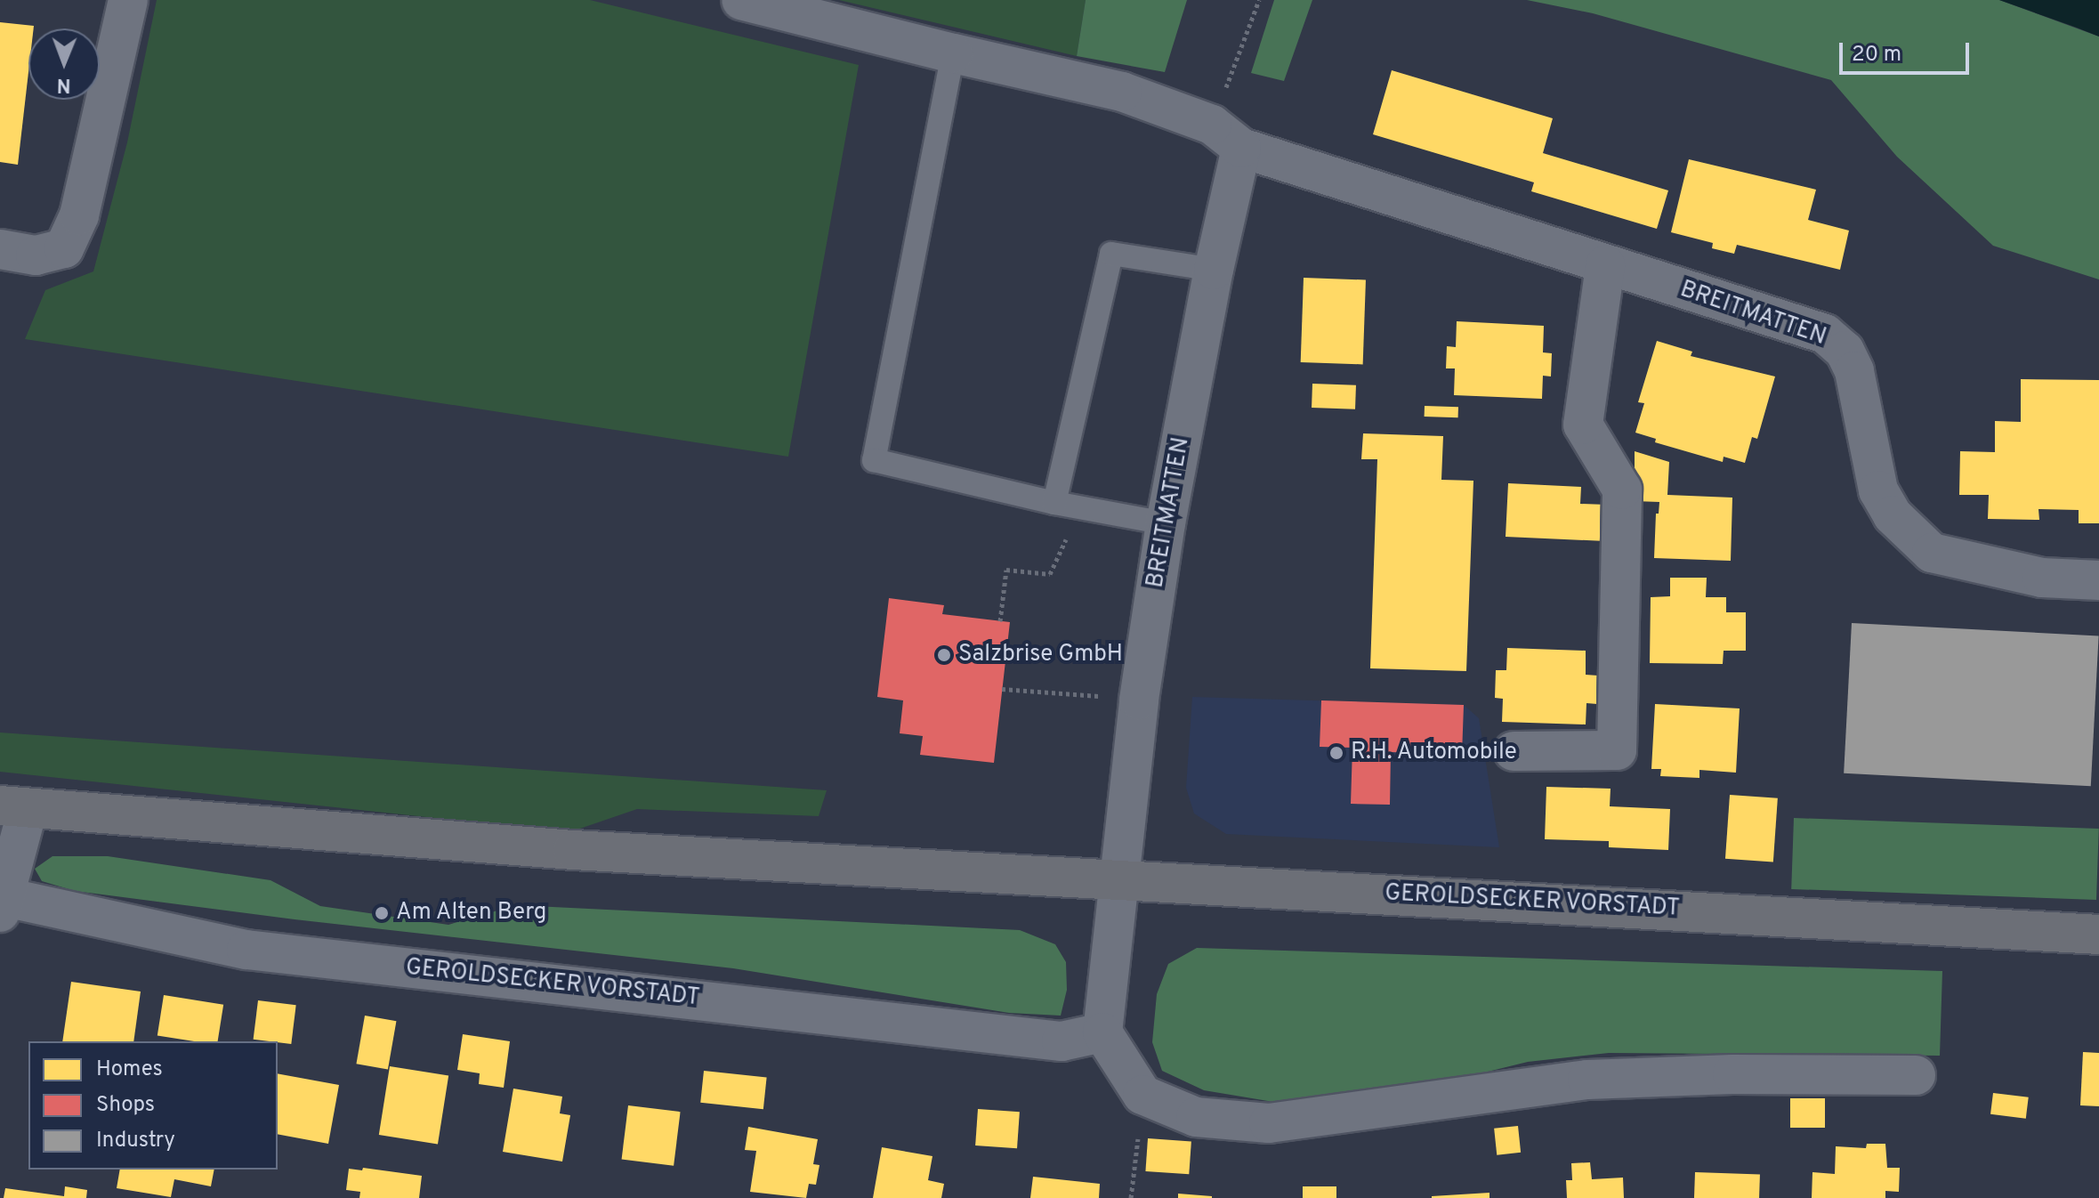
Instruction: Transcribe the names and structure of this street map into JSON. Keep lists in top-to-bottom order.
{
  "streets": {
    "main road": ["GEROLDSECKER VORSTADT"],
    "street": ["BREITMATTEN"]
  },
  "crossings": [
    ["BREITMATTEN", "GEROLDSECKER VORSTADT"]
  ],
  "places": ["Salzbrise GmbH", "R.H. Automobile", "Am Alten Berg"],
  "legend": ["Homes", "Shops", "Industry"],
  "scale_bar": "20 m",
  "north": "bottom"
}
